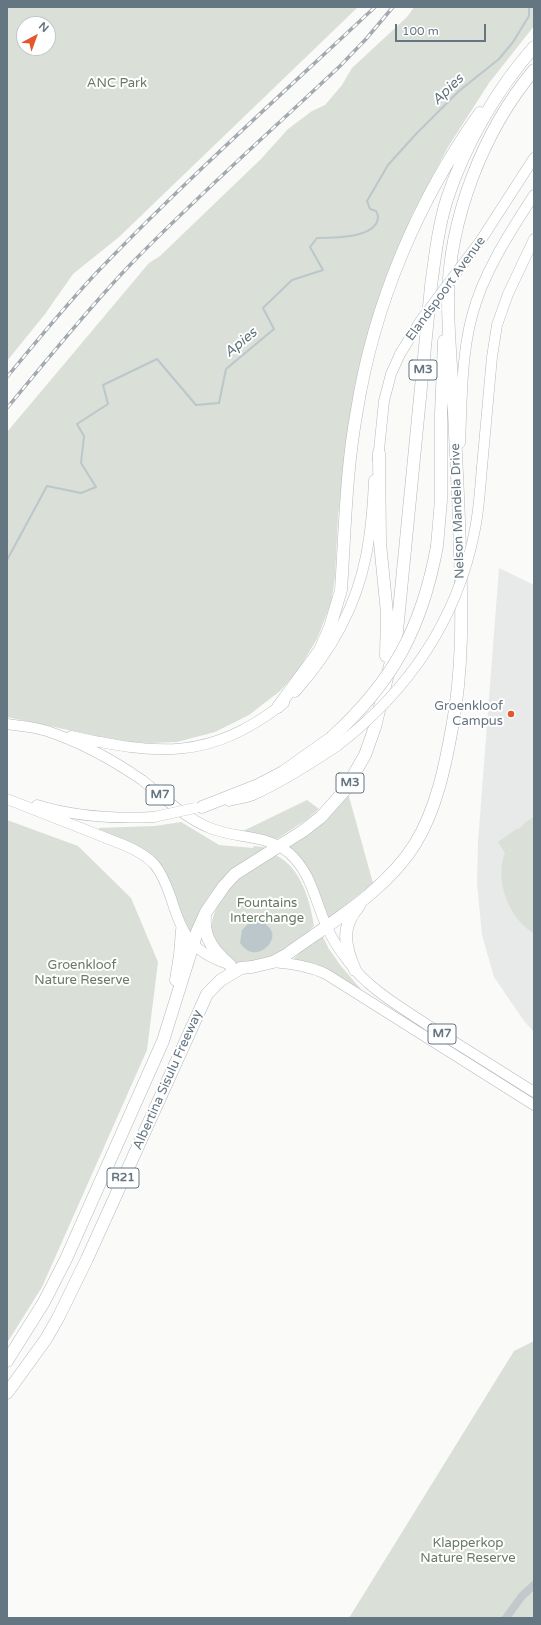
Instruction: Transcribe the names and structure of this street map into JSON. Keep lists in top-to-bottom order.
{
  "streets": {
    "highway": [
      "M3",
      "Nelson Mandela Drive",
      "M7",
      "Albertina Sisulu Freeway",
      "R21"
    ],
    "main road": ["Elandspoort Avenue"]
  },
  "crossings": [
    ["Elandspoort Avenue", "Nelson Mandela Drive"],
    ["Elandspoort Avenue", "M7"],
    ["M3", "Nelson Mandela Drive"],
    ["M3", "M7"],
    ["M3", "Albertina Sisulu Freeway"],
    ["Nelson Mandela Drive", "M7"],
    ["Nelson Mandela Drive", "Albertina Sisulu Freeway"],
    ["M7", "Albertina Sisulu Freeway"]
  ],
  "water": ["Apies"],
  "parks": [
    "ANC Park",
    "Fountains Interchange",
    "Groenkloof Nature Reserve",
    "Klapperkop Nature Reserve"
  ],
  "places": ["Groenkloof Campus"],
  "scale_bar": "100 m",
  "north": "top right"
}
